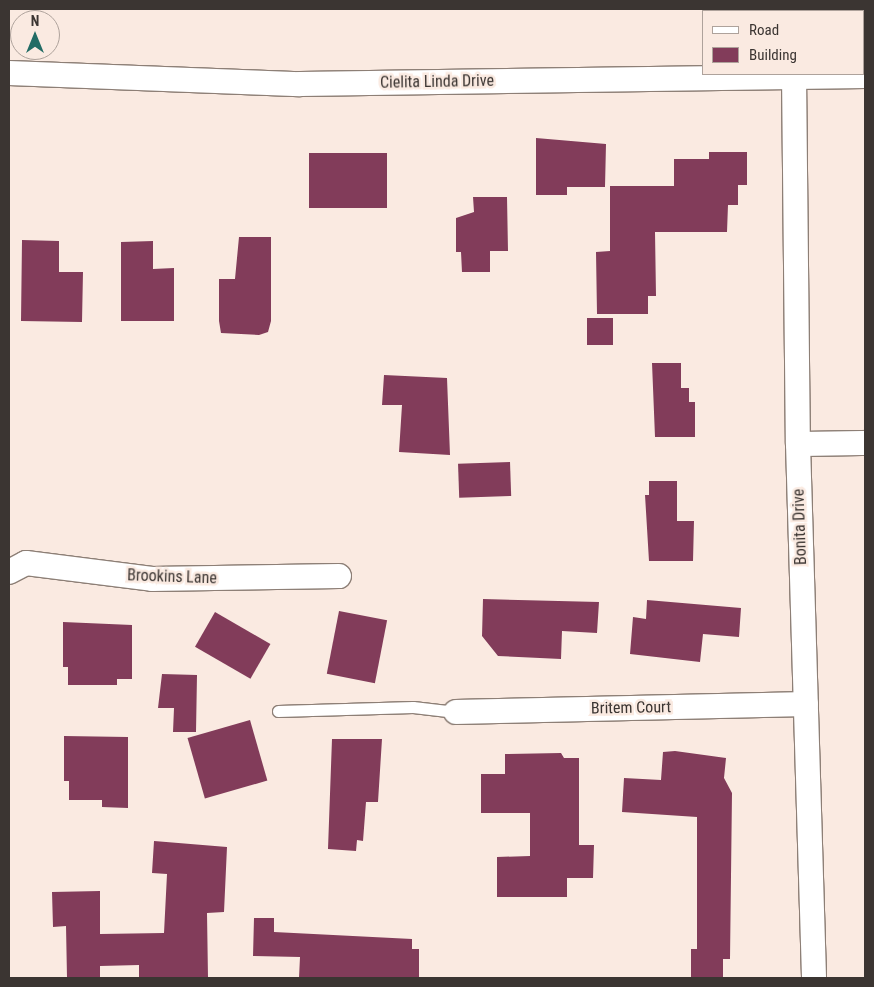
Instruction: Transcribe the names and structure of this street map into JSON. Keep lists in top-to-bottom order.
{
  "streets": {
    "street": [
      "Cielita Linda Drive",
      "Bonita Drive",
      "Brookins Lane",
      "Britem Court"
    ]
  },
  "crossings": [
    ["Cielita Linda Drive", "Bonita Drive"],
    ["Bonita Drive", "Britem Court"]
  ],
  "legend": ["Road", "Building"],
  "north": "top"
}
